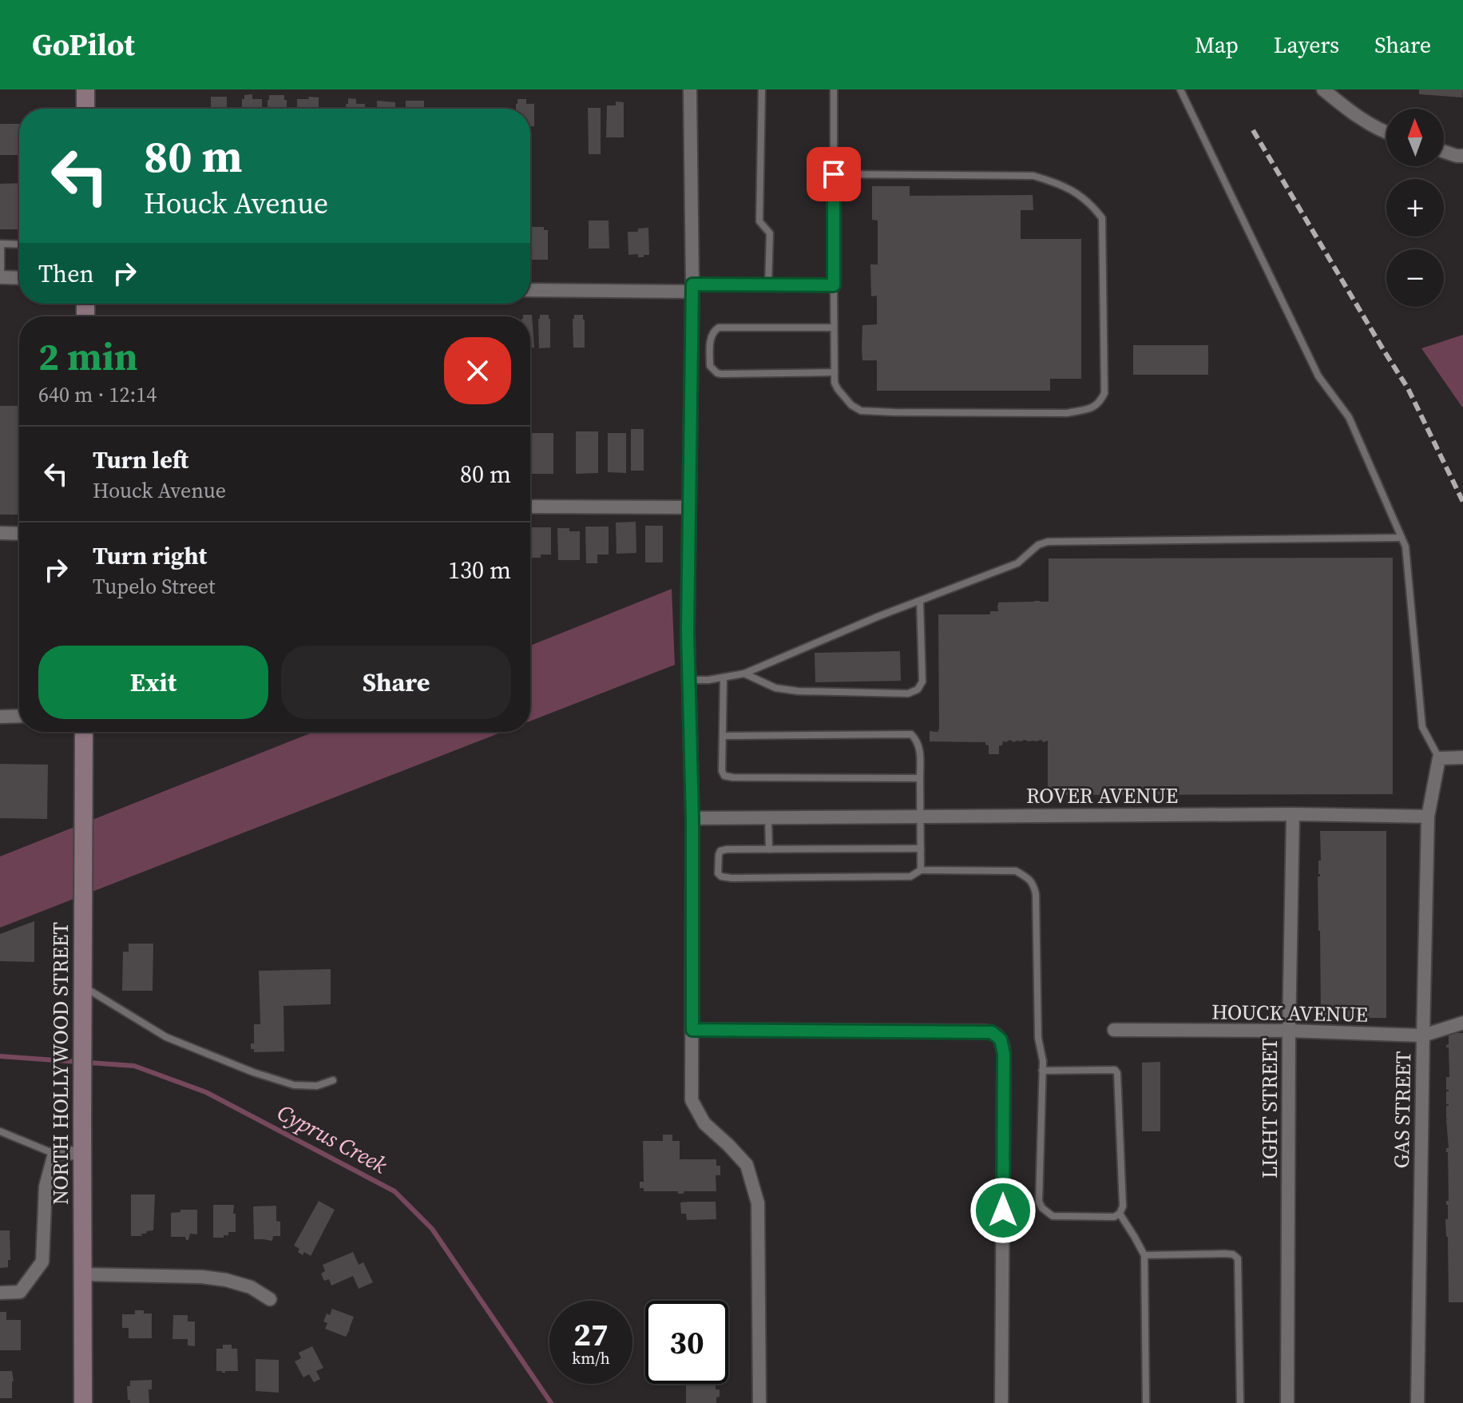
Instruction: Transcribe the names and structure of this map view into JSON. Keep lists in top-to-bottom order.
{
  "streets": {
    "main road": ["NORTH HOLLYWOOD STREET"],
    "street": [
      "ROVER AVENUE",
      "HOUCK AVENUE",
      "LIGHT STREET",
      "GAS STREET"
    ]
  },
  "crossings": [
    ["ROVER AVENUE", "LIGHT STREET"],
    ["ROVER AVENUE", "GAS STREET"],
    ["HOUCK AVENUE", "LIGHT STREET"],
    ["HOUCK AVENUE", "GAS STREET"]
  ],
  "water": ["Cyprus Creek"],
  "north": "top",
  "page": {
    "header": "GoPilot",
    "nav": ["Map", "Layers", "Share"],
    "map_buttons": ["+", "−"],
    "turn": ["80 m", "Houck Avenue"],
    "then": "Then",
    "heading": ["2 min", "640 m · 12:14"],
    "list": [
      {
        "name": "Turn left",
        "note": "Houck Avenue",
        "value": "80 m"
      },
      {
        "name": "Turn right",
        "note": "Tupelo Street",
        "value": "130 m"
      }
    ],
    "buttons": ["Exit", "Share"],
    "speed": "27 km/h",
    "limit": "30"
  }
}
